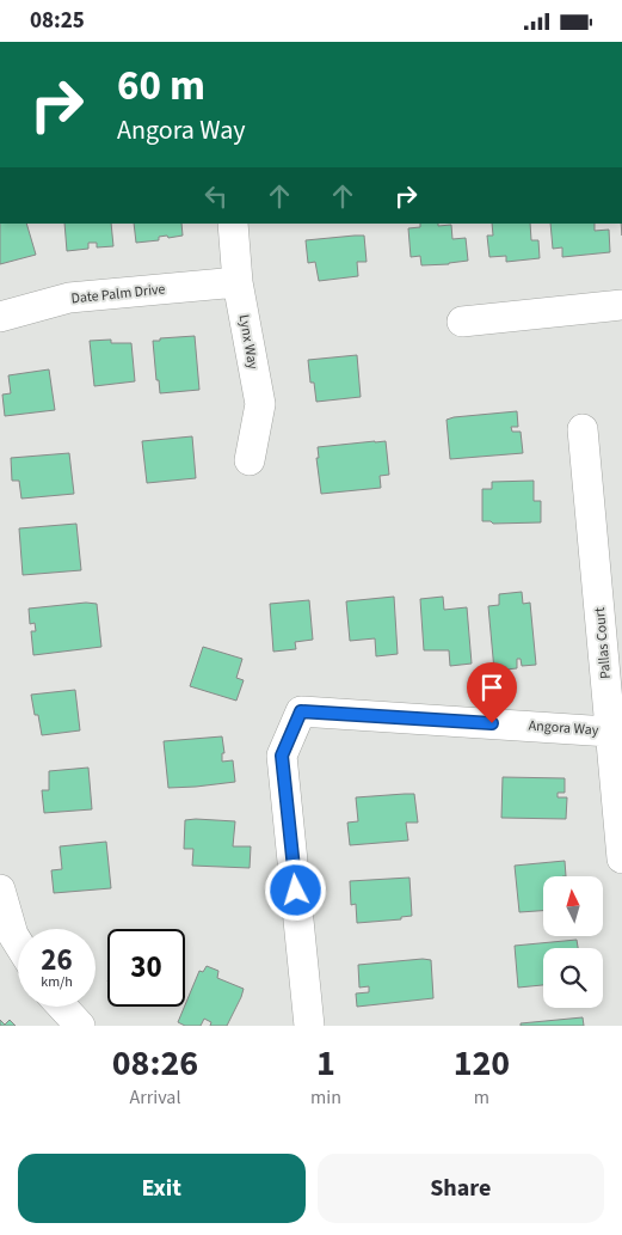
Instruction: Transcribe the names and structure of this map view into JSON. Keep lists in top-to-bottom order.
{
  "streets": {
    "street": [
      "Date Palm Drive",
      "Lynx Way",
      "Pallas Court",
      "Angora Way"
    ]
  },
  "crossings": [
    ["Date Palm Drive", "Lynx Way"],
    ["Pallas Court", "Angora Way"]
  ],
  "north": "top",
  "page": {
    "status": "08:25",
    "turn": ["60 m", "Angora Way"],
    "speed": "26 km/h",
    "limit": "30",
    "eta": [
      "08:26",
      "Arrival",
      "1",
      "min",
      "120",
      "m"
    ],
    "buttons": ["Exit", "Share"]
  }
}
